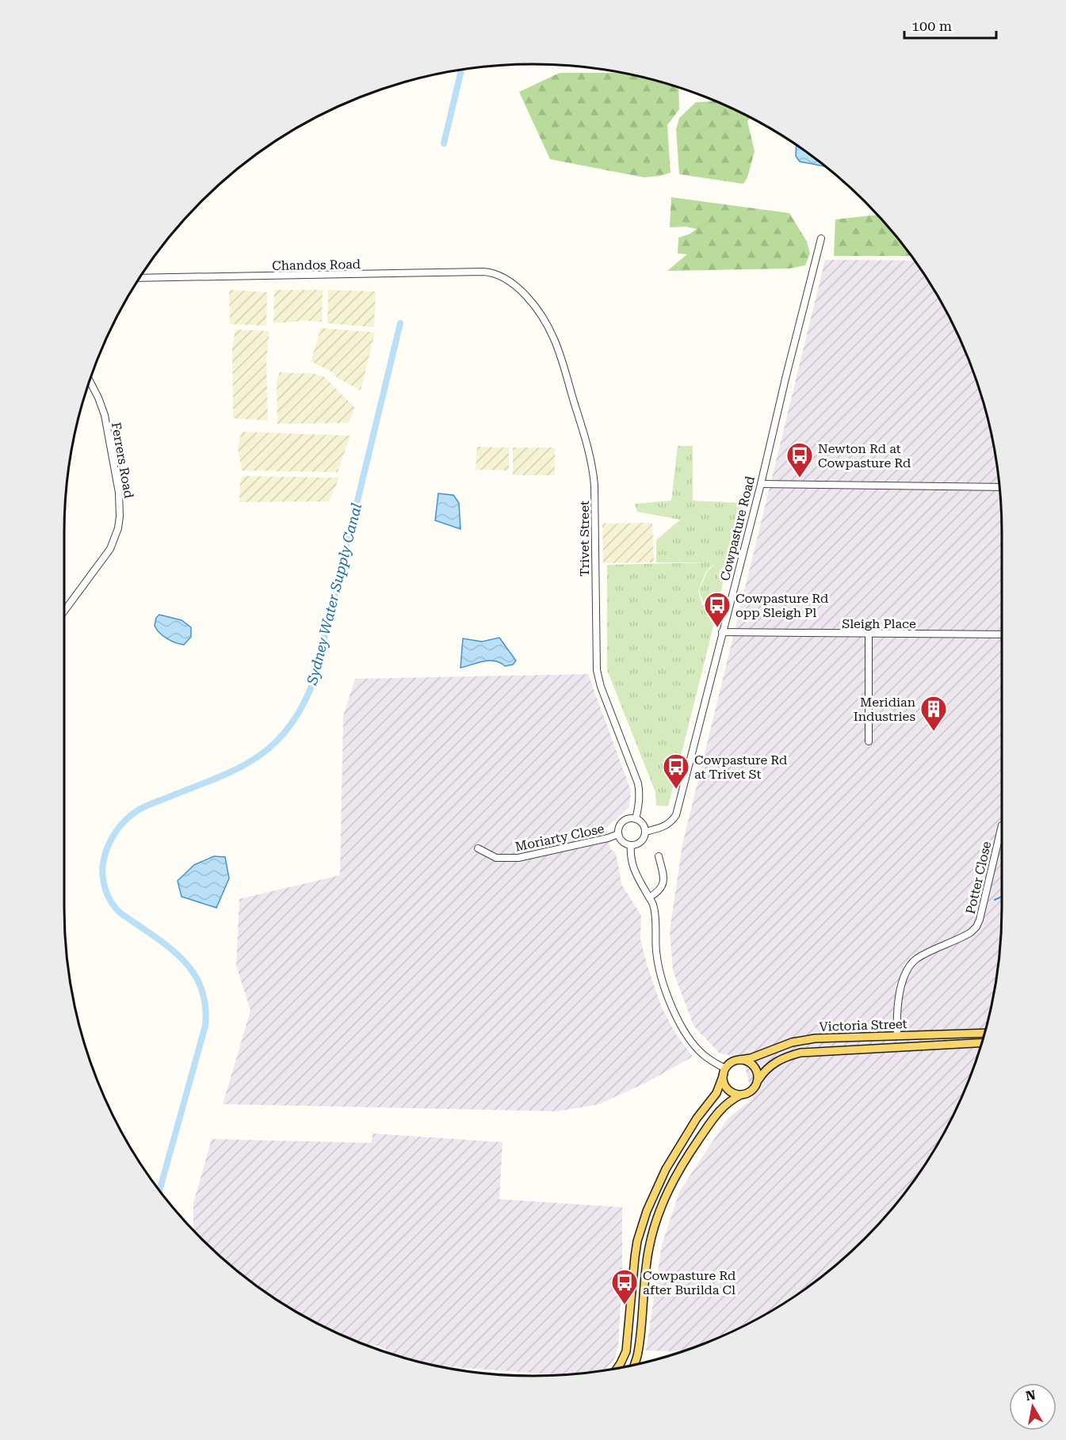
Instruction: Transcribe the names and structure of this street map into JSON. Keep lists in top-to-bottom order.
{
  "streets": {
    "main road": ["Victoria Street"],
    "street": [
      "Chandos Road",
      "Ferrers Road",
      "Cowpasture Road",
      "Trivet Street",
      "Sleigh Place",
      "Moriarty Close",
      "Potter Close"
    ]
  },
  "crossings": [
    ["Chandos Road", "Trivet Street"],
    ["Cowpasture Road", "Trivet Street"],
    ["Cowpasture Road", "Sleigh Place"],
    ["Cowpasture Road", "Moriarty Close"],
    ["Trivet Street", "Moriarty Close"],
    ["Potter Close", "Victoria Street"]
  ],
  "water": ["Sydney Water Supply Canal"],
  "places": {
    "bus stop": [
      "Newton Rd at Cowpasture Rd",
      "Cowpasture Rd opp Sleigh Pl",
      "Cowpasture Rd at Trivet St",
      "Cowpasture Rd after Burilda Cl"
    ],
    "building": ["Meridian Industries"]
  },
  "scale_bar": "100 m",
  "north": "top"
}
